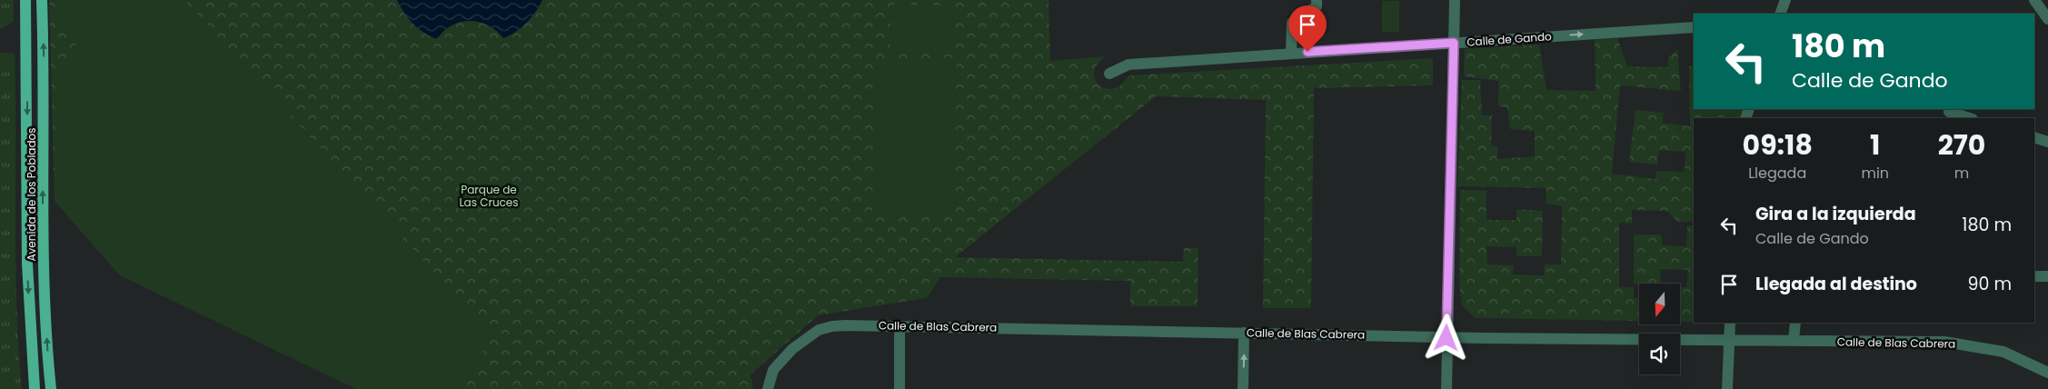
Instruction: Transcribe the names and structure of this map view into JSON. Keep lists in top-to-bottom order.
{
  "streets": {
    "main road": ["Avenida de los Poblados"],
    "street": ["Calle de Gando", "Calle de Blas Cabrera"]
  },
  "one_way": ["Calle de Gando"],
  "parks": ["Parque de Las Cruces"],
  "north": "bottom",
  "page": {
    "turn": ["180 m", "Calle de Gando"],
    "eta": [
      "09:18",
      "Llegada",
      "1",
      "min",
      "270",
      "m"
    ],
    "list": [
      {
        "name": "Gira a la izquierda",
        "note": "Calle de Gando",
        "value": "180 m"
      },
      {
        "name": "Llegada al destino",
        "value": "90 m"
      }
    ]
  }
}
